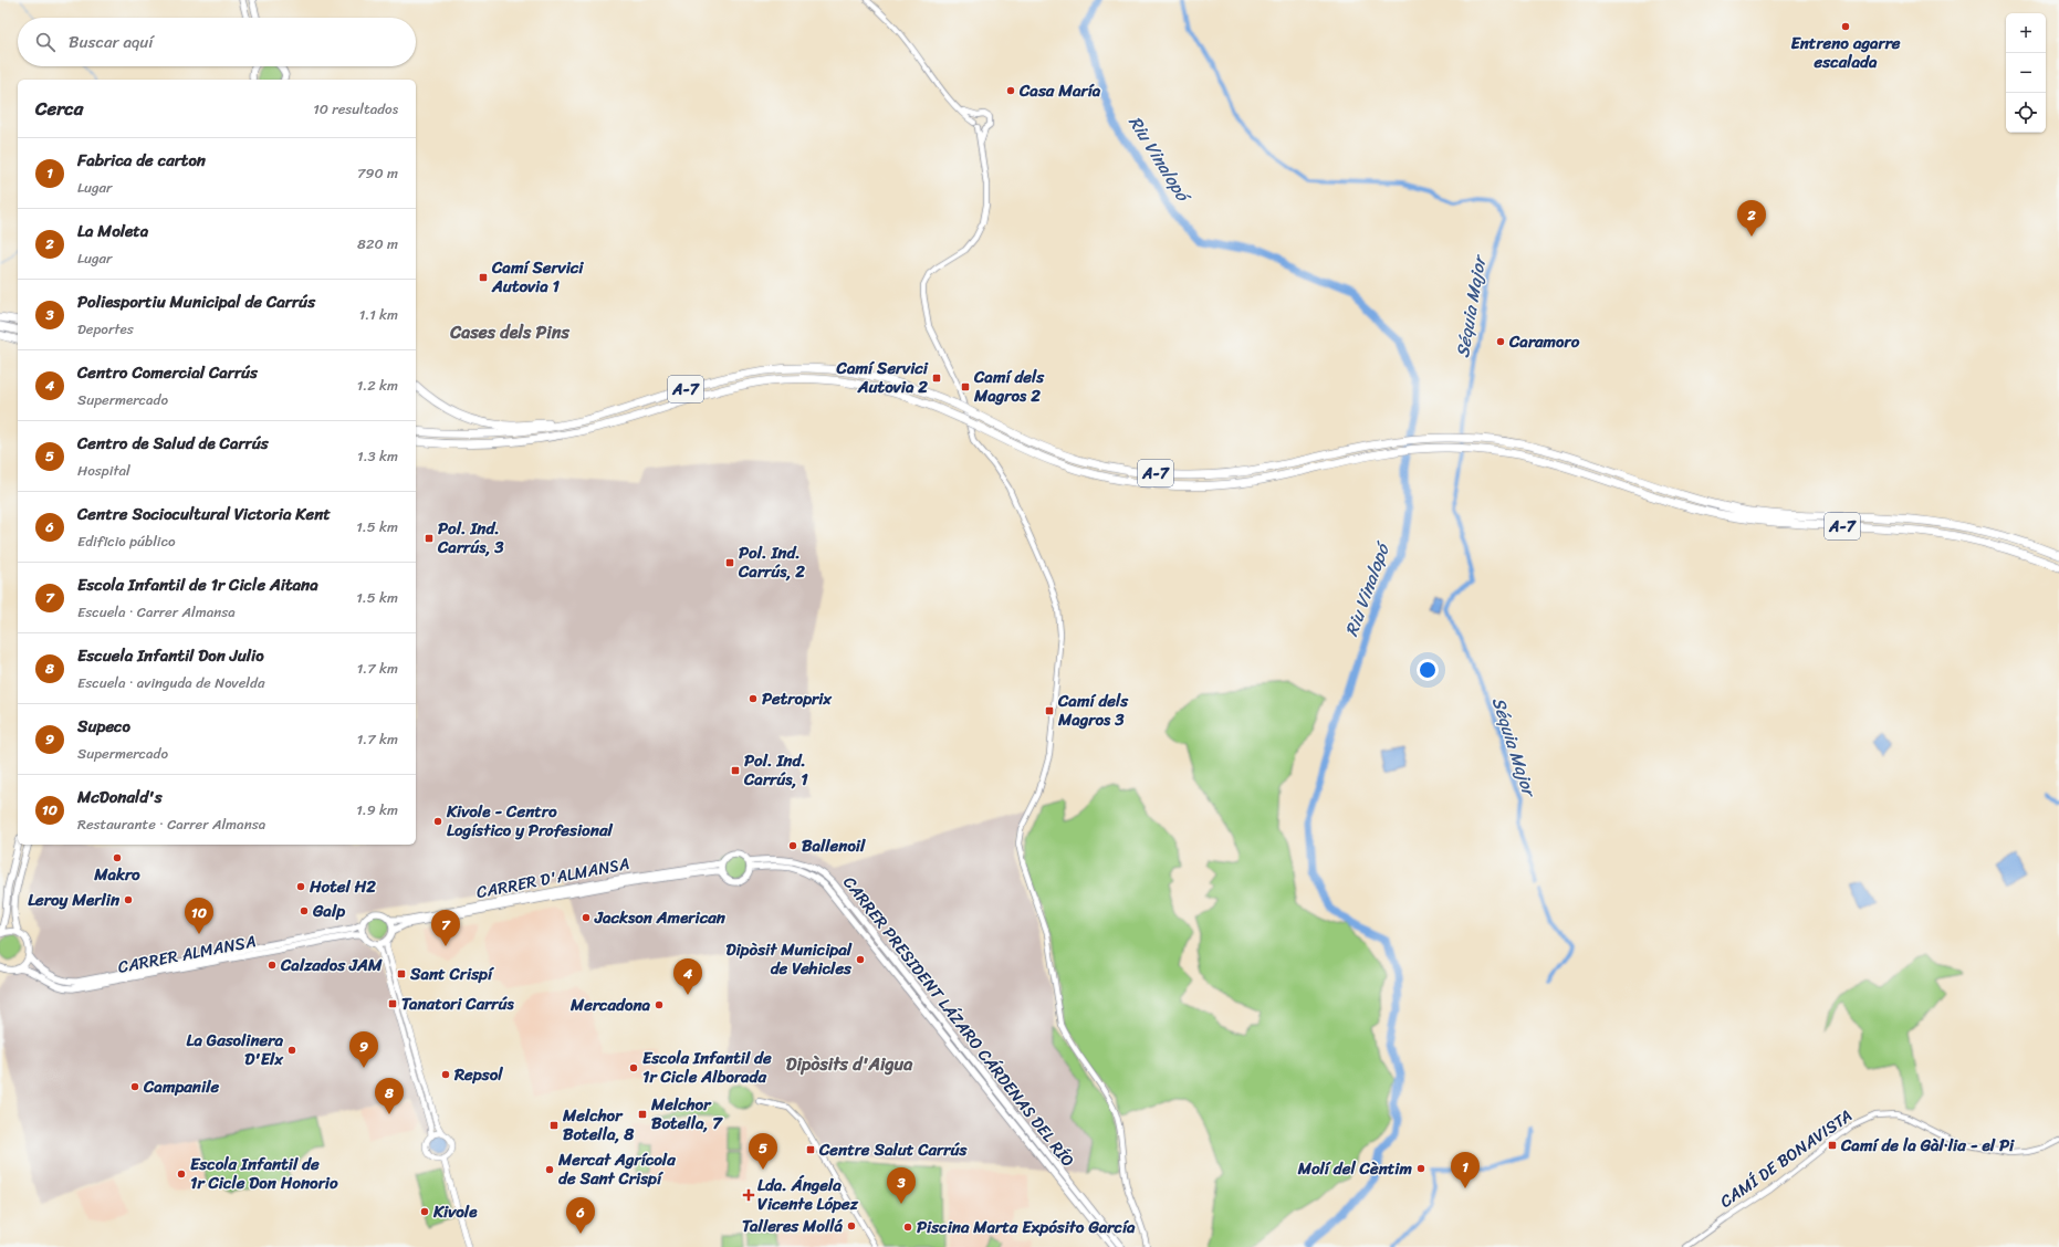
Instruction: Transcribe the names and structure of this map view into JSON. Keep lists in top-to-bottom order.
{
  "streets": {
    "highway": ["A-7"],
    "main road": ["CARRER D'ALMANSA", "CARRER ALMANSA", "CARRER PRESIDENT LÁZARO CÁRDENAS DEL RÍO"],
    "street": ["CAMÍ DE BONAVISTA"]
  },
  "crossings": [
    ["CARRER D'ALMANSA", "CARRER ALMANSA"],
    ["CARRER D'ALMANSA", "CARRER PRESIDENT LÁZARO CÁRDENAS DEL RÍO"]
  ],
  "districts": ["Cases dels Pins", "Dipòsits d'Aigua"],
  "water": ["Riu Vinalopó", "Séquia Major"],
  "places": {
    "other": [
      "Entreno agarre escalada",
      "Casa María",
      "Caramoro",
      "Petroprix",
      "Kivole - Centro Logístico y Profesional",
      "Ballenoil",
      "Makro",
      "Hotel H2",
      "Leroy Merlin",
      "Galp",
      "Jackson American",
      "Dipòsit Municipal de Vehicles",
      "Calzados JAM",
      "Mercadona",
      "La Gasolinera D'Elx",
      "Escola Infantil de 1r Cicle Alborada",
      "Repsol",
      "Campanile",
      "Molí del Cèntim",
      "Mercat Agrícola de Sant Crispí",
      "Escola Infantil de 1r Cicle Don Honorio",
      "Kivole",
      "Talleres Mollá",
      "Piscina Marta Expósito García"
    ],
    "transit": [
      "Camí Servici Autovia 1",
      "Camí Servici Autovia 2",
      "Camí dels Magros 2",
      "Pol. Ind. Carrús, 3",
      "Pol. Ind. Carrús, 2",
      "Camí dels Magros 3",
      "Pol. Ind. Carrús, 1",
      "Sant Crispí",
      "Tanatori Carrús",
      "Melchor Botella, 7",
      "Melchor Botella, 8",
      "Camí de la Gàl·lia - el Pi",
      "Centre Salut Carrús"
    ],
    "health": ["Lda. Ángela Vicente López"]
  },
  "page": {
    "map_buttons": ["+", "−"],
    "search": "Buscar aquí",
    "heading": ["Cerca", "10 resultados"],
    "list": [
      {
        "mark": "1",
        "name": "Fabrica de carton",
        "note": "Lugar",
        "value": "790 m"
      },
      {
        "mark": "2",
        "name": "La Moleta",
        "note": "Lugar",
        "value": "820 m"
      },
      {
        "mark": "3",
        "name": "Poliesportiu Municipal de Carrús",
        "note": "Deportes",
        "value": "1.1 km"
      },
      {
        "mark": "4",
        "name": "Centro Comercial Carrús",
        "note": "Supermercado",
        "value": "1.2 km"
      },
      {
        "mark": "5",
        "name": "Centro de Salud de Carrús",
        "note": "Hospital",
        "value": "1.3 km"
      },
      {
        "mark": "6",
        "name": "Centre Sociocultural Victoria Kent",
        "note": "Edificio público",
        "value": "1.5 km"
      },
      {
        "mark": "7",
        "name": "Escola Infantil de 1r Cicle Aitana",
        "note": "Escuela · Carrer Almansa",
        "value": "1.5 km"
      },
      {
        "mark": "8",
        "name": "Escuela Infantil Don Julio",
        "note": "Escuela · avinguda de Novelda",
        "value": "1.7 km"
      },
      {
        "mark": "9",
        "name": "Supeco",
        "note": "Supermercado",
        "value": "1.7 km"
      },
      {
        "mark": "10",
        "name": "McDonald's",
        "note": "Restaurante · Carrer Almansa",
        "value": "1.9 km"
      }
    ],
    "pins": [
      "2",
      "10",
      "7",
      "4",
      "9",
      "8",
      "5",
      "1",
      "3",
      "6"
    ]
  }
}
